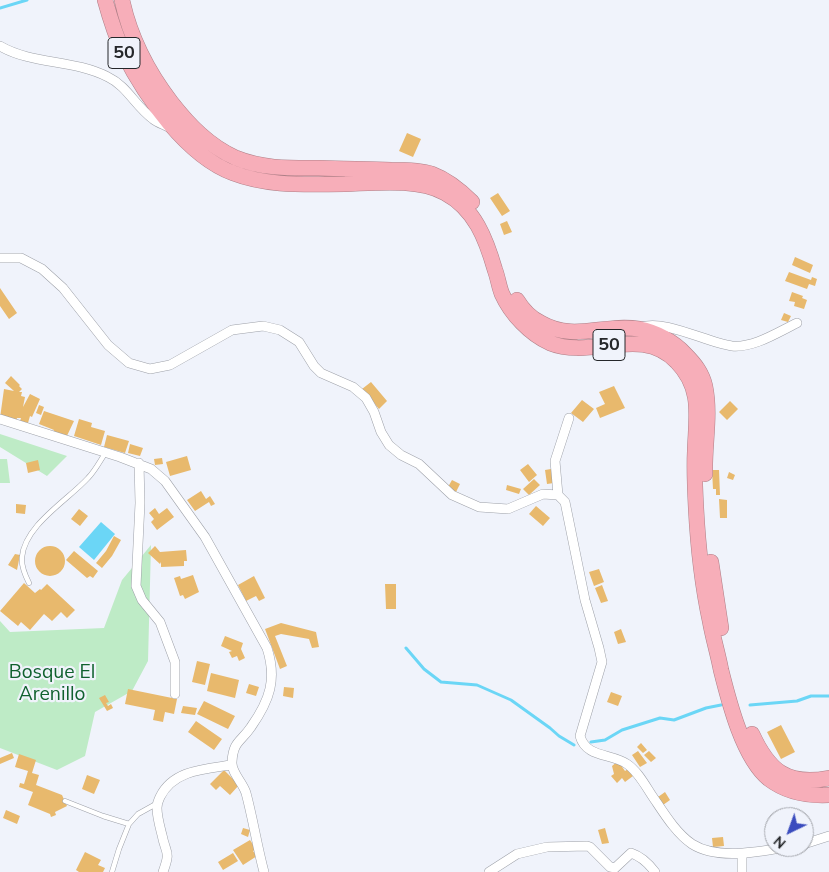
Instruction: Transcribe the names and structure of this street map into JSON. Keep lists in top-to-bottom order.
{
  "streets": {
    "highway": ["50"]
  },
  "parks": ["Bosque El Arenillo"],
  "north": "bottom left"
}
